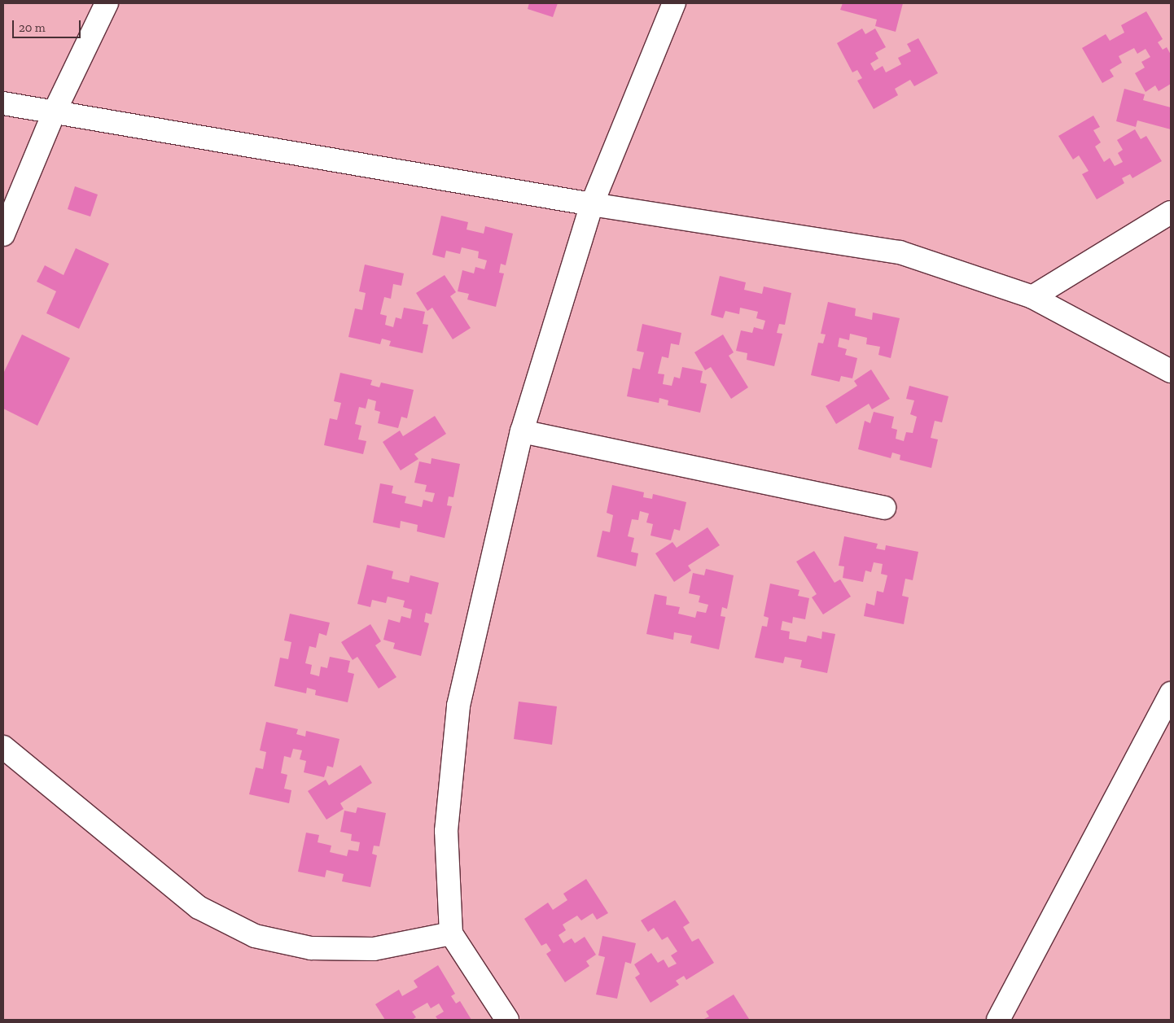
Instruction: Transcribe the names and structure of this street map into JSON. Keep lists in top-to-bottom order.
{
  "scale_bar": "20 m"
}
